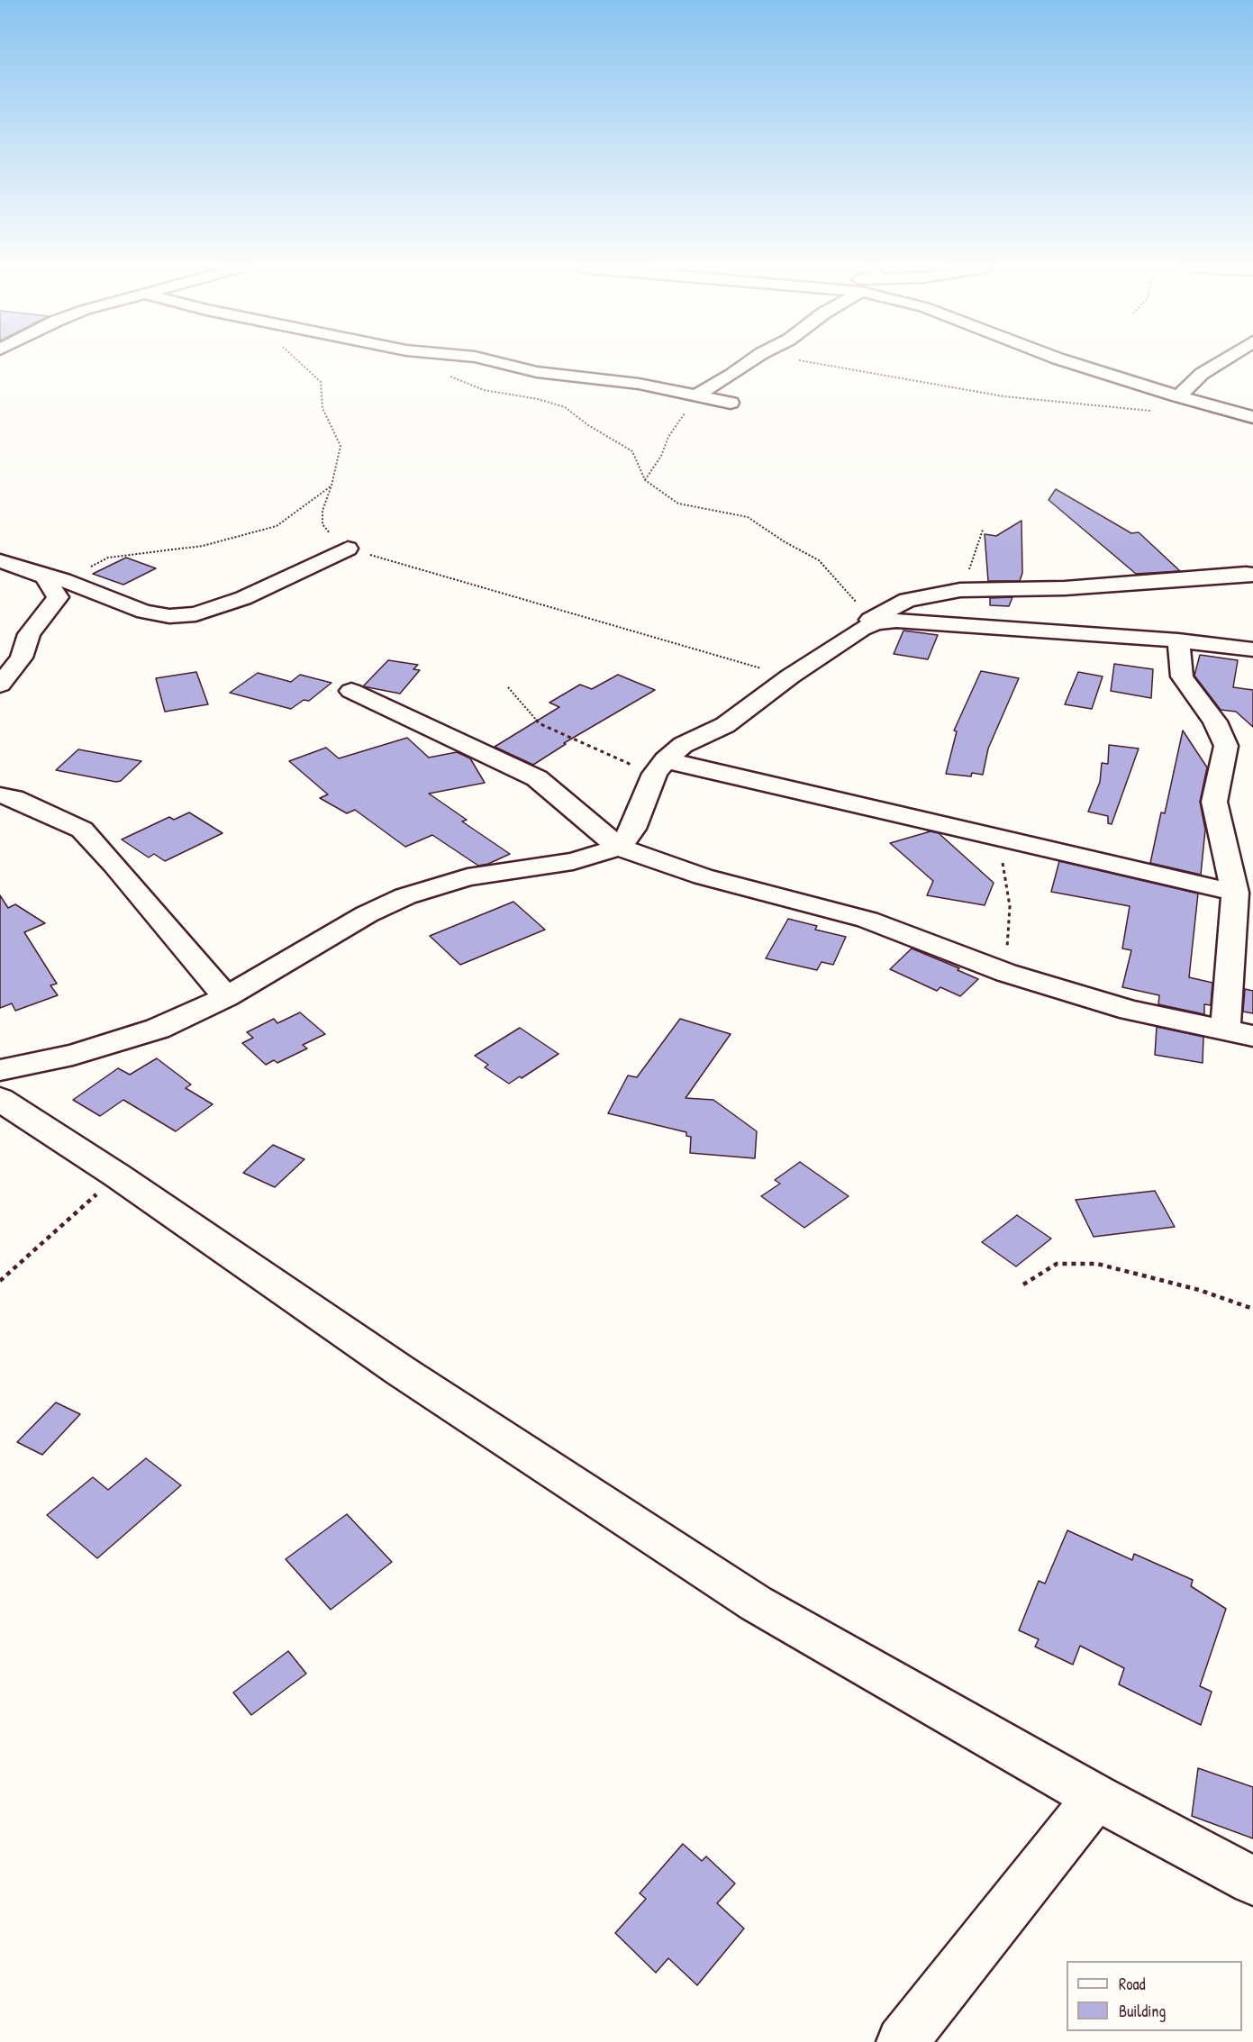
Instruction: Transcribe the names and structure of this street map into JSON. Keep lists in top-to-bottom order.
{
  "legend": ["Road", "Building"]
}
